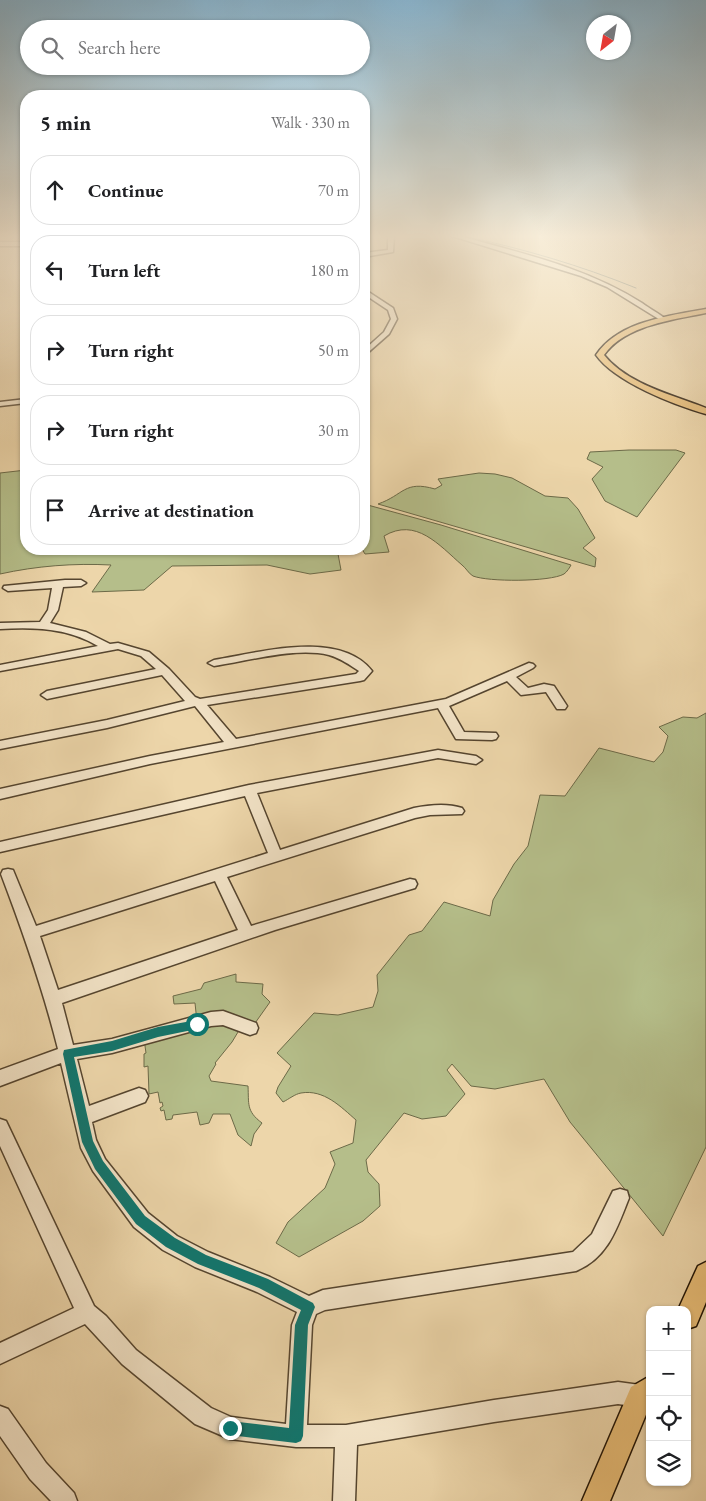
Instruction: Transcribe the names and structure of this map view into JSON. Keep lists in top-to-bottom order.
{
  "north": "bottom left",
  "page": {
    "search": "Search here",
    "heading": ["5 min", "Walk · 330 m"],
    "list": [
      ["Continue", "70 m"],
      ["Turn left", "180 m"],
      ["Turn right", "50 m"],
      ["Turn right", "30 m"],
      "Arrive at destination"
    ],
    "map_buttons": ["+", "−"]
  }
}
